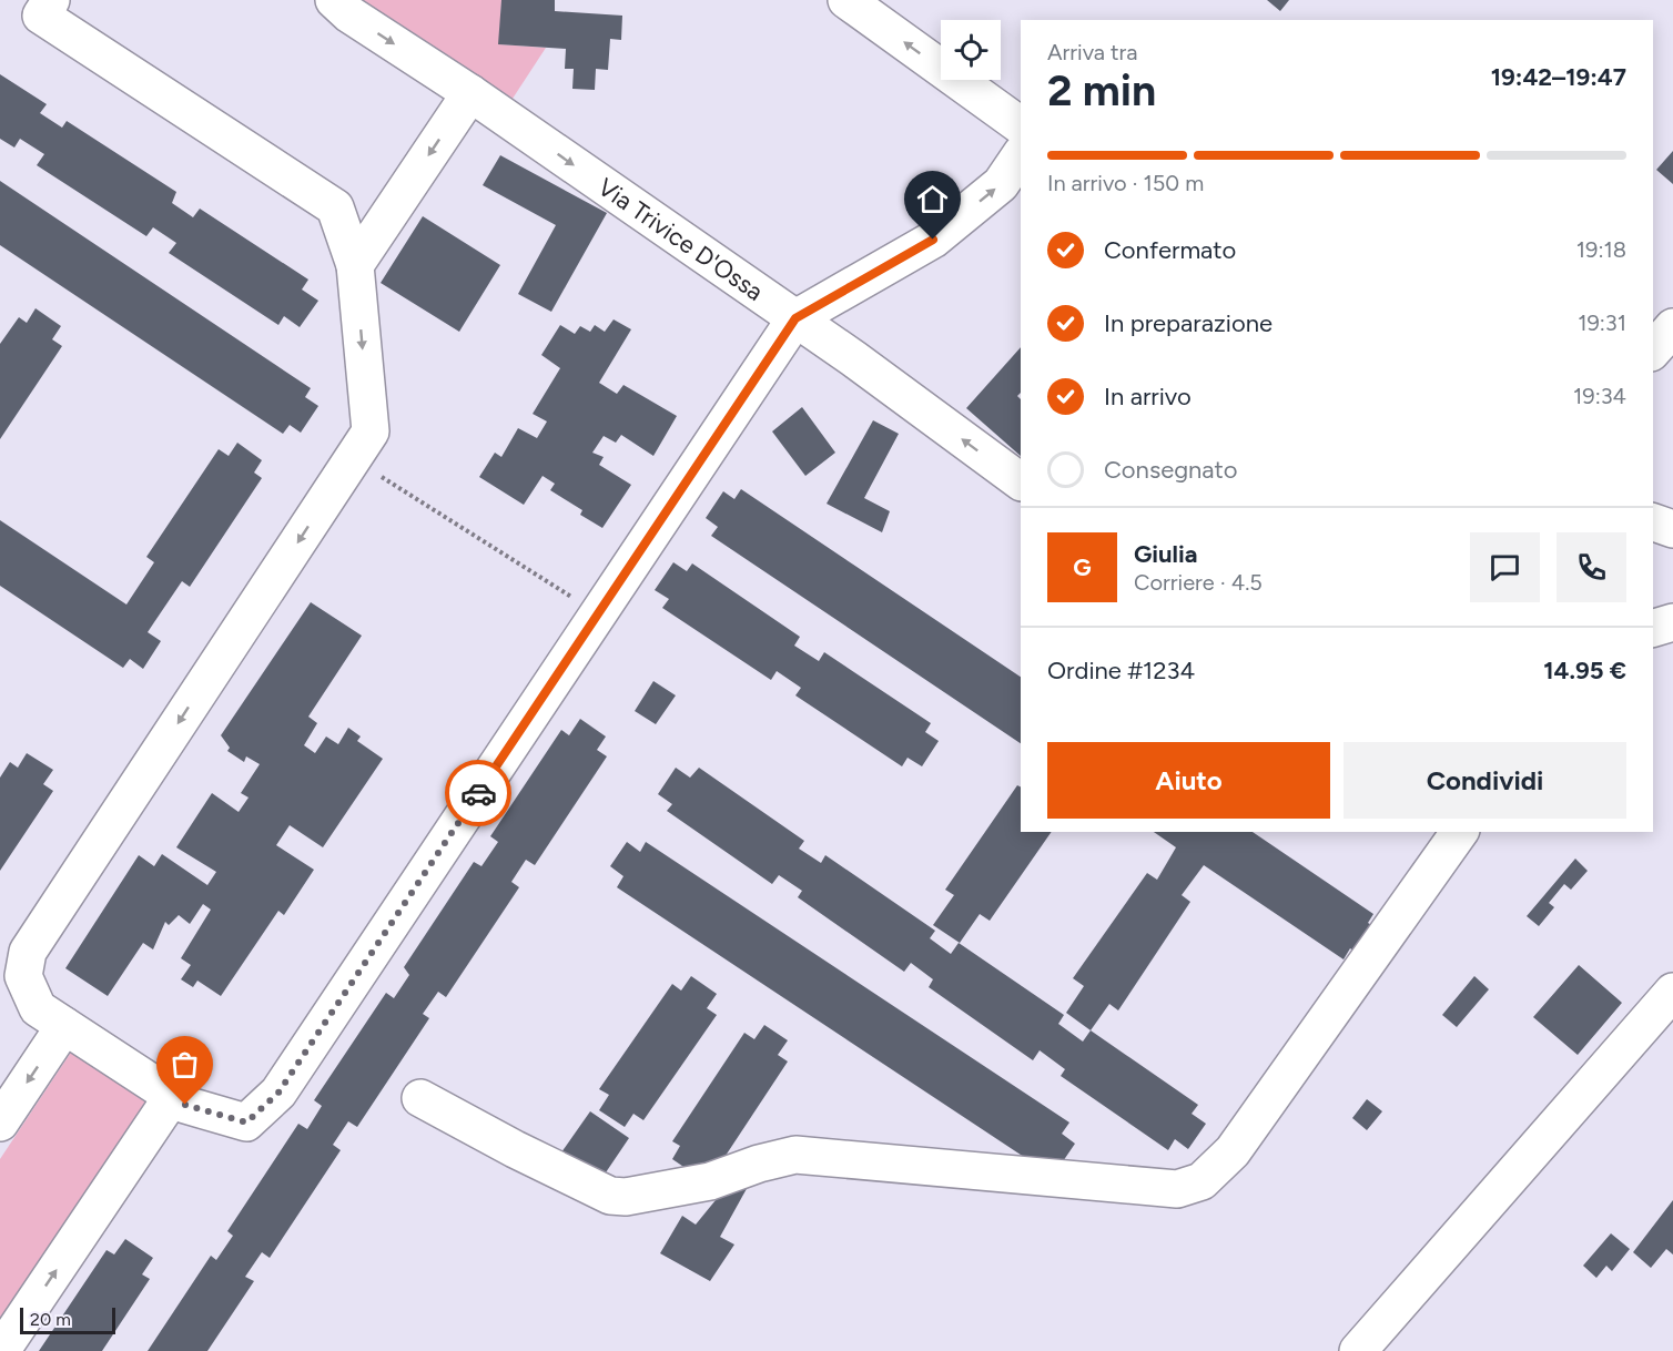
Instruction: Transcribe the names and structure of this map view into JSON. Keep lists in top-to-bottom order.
{
  "streets": {
    "street": ["Via Trivice D'Ossa"]
  },
  "scale_bar": "20 m",
  "page": {
    "heading": ["2 min", "Arriva tra", "19:42–19:47"],
    "panel": [
      "Giulia",
      "Corriere · 4.5",
      "Ordine #1234",
      "14.95 €"
    ],
    "bar": "In arrivo · 150 m",
    "list": [
      ["Confermato", "19:18"],
      ["In preparazione", "19:31"],
      ["In arrivo", "19:34"],
      "Consegnato"
    ],
    "round": "G",
    "buttons": ["Aiuto", "Condividi"],
    "scale": "20 m"
  }
}
